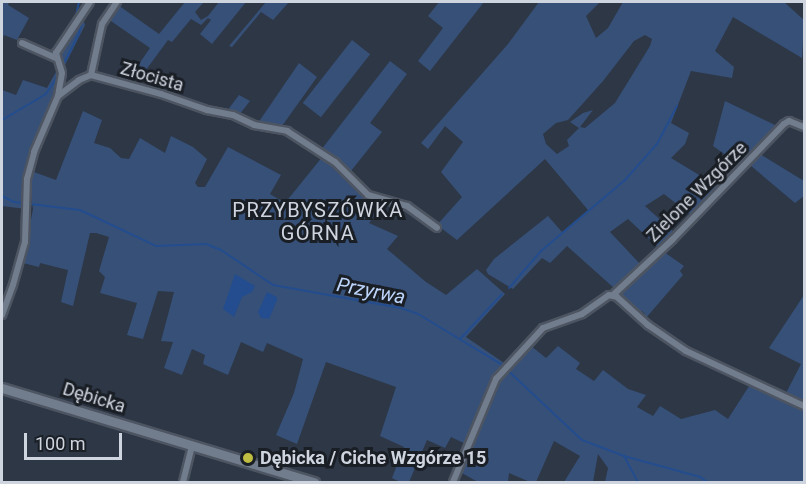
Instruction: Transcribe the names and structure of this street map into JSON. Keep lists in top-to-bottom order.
{
  "streets": {
    "street": ["Złocista", "Zielone Wzgórze", "Dębicka"]
  },
  "districts": ["PRZYBYSZÓWKA GÓRNA"],
  "water": ["Przyrwa"],
  "places": ["Dębicka / Ciche Wzgórze 15"],
  "scale_bar": "100 m"
}
